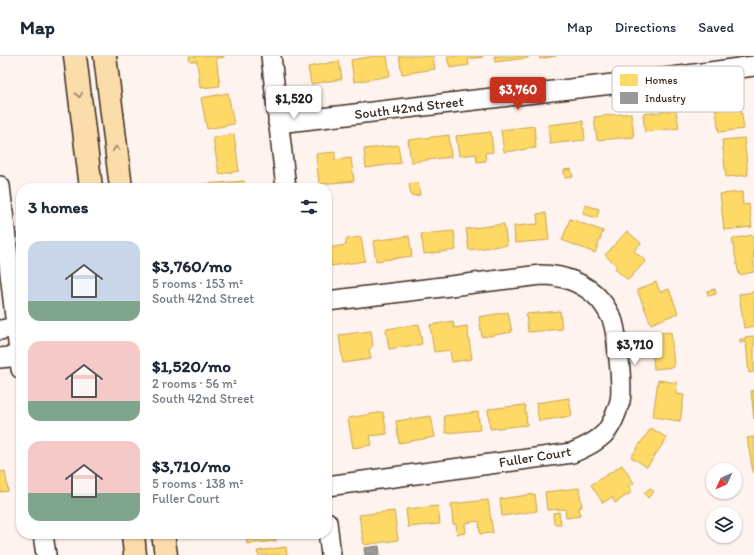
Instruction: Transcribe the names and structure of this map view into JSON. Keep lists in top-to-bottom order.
{
  "streets": {
    "street": ["South 42nd Street", "Fuller Court"]
  },
  "legend": ["Homes", "Industry"],
  "north": "bottom left",
  "page": {
    "header": "Map",
    "nav": ["Map", "Directions", "Saved"],
    "price": ["$3,760", "$1,520", "$3,710"],
    "heading": "3 homes",
    "list": [
      {
        "name": "$3,760/mo",
        "note": "5 rooms · 153 m² · South 42nd Street"
      },
      {
        "name": "$1,520/mo",
        "note": "2 rooms · 56 m² · South 42nd Street"
      },
      {
        "name": "$3,710/mo",
        "note": "5 rooms · 138 m² · Fuller Court"
      }
    ]
  }
}
